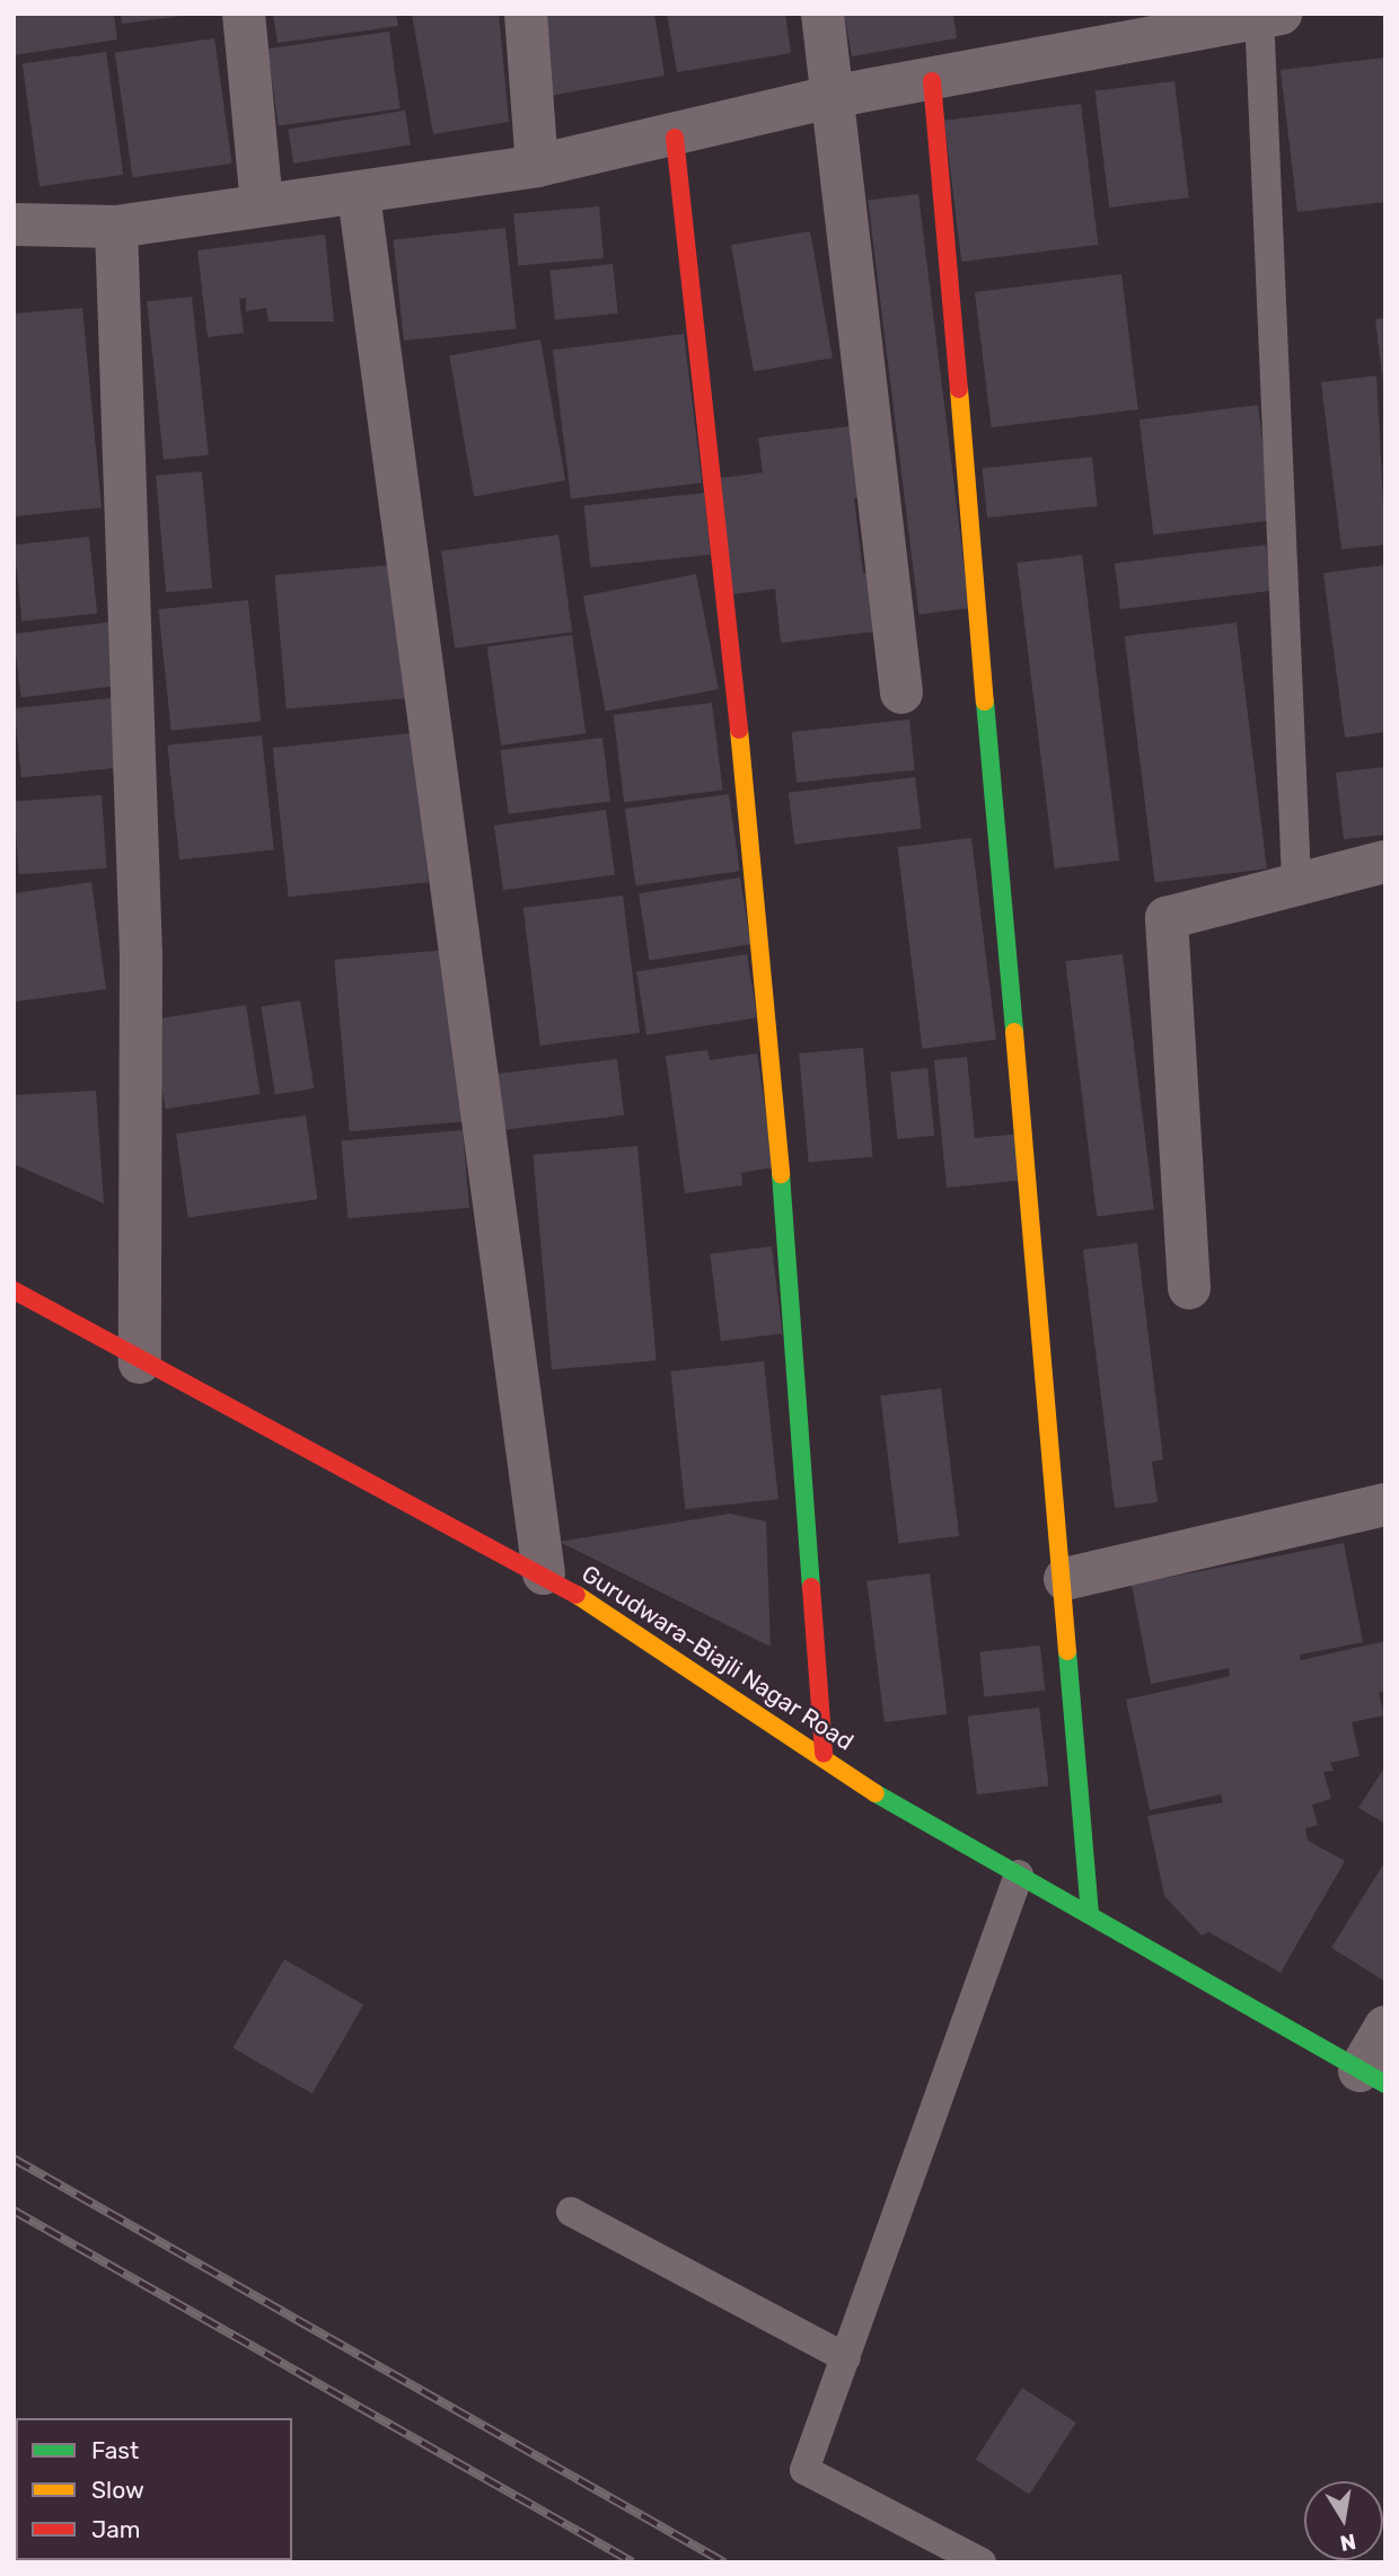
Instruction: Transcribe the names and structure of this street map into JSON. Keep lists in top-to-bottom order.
{
  "streets": {
    "street": ["Gurudwara-Biajli Nagar Road"]
  },
  "legend": ["Fast", "Slow", "Jam"],
  "north": "bottom"
}
